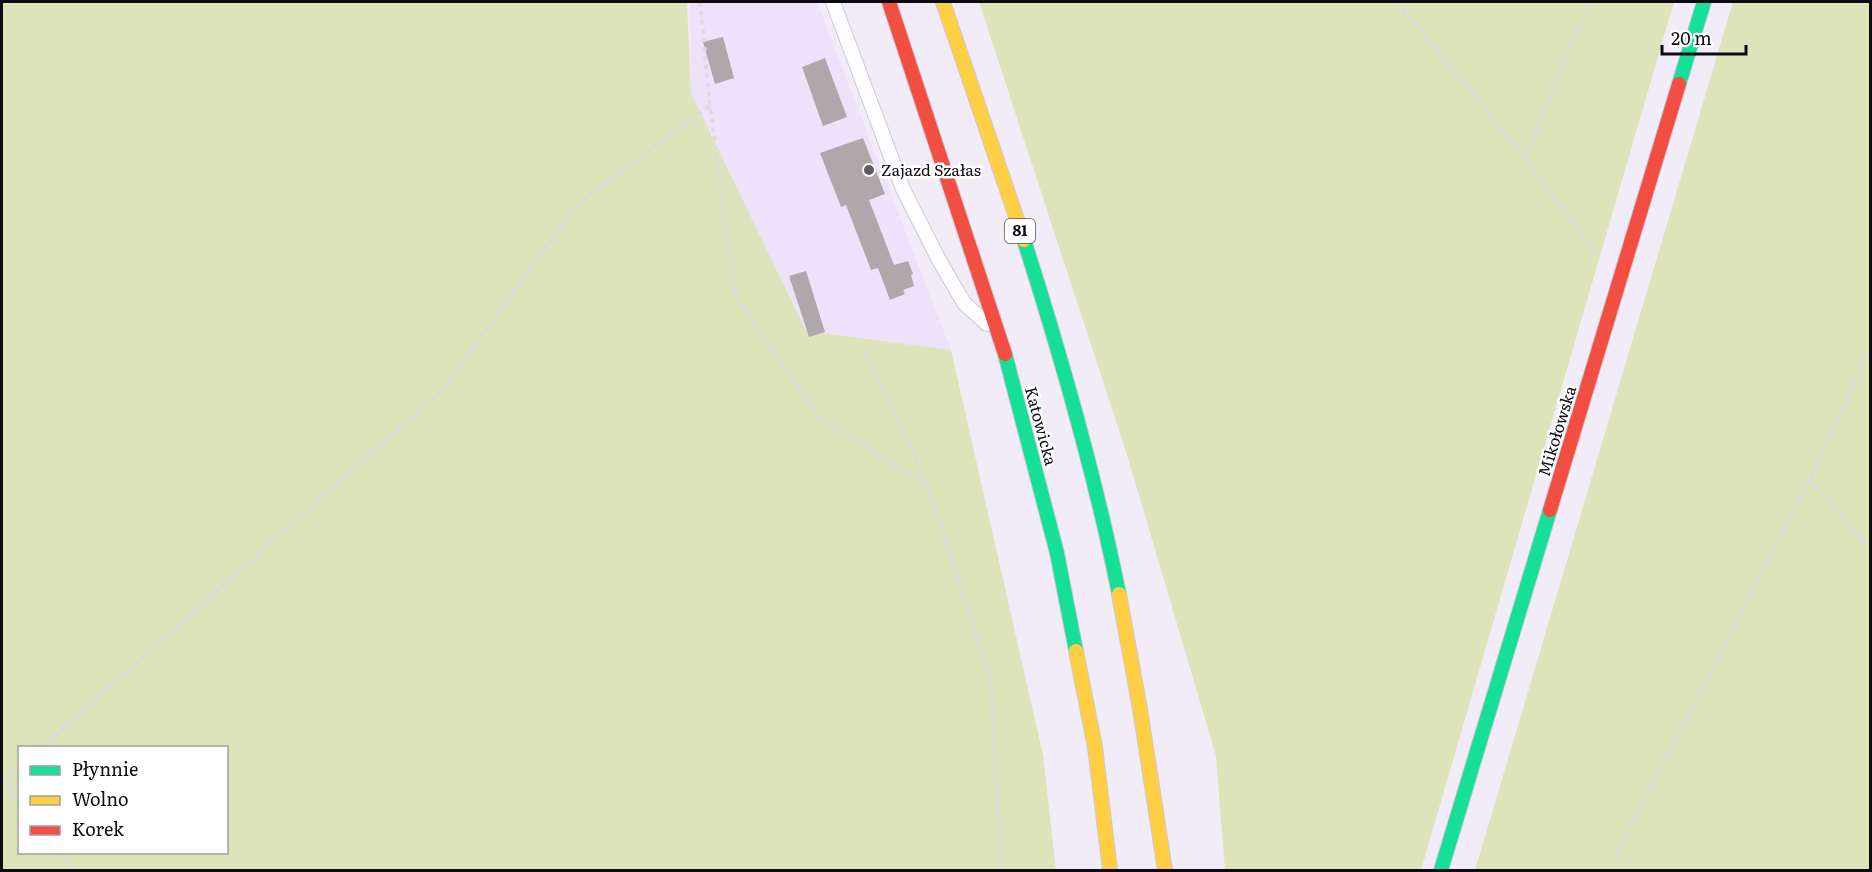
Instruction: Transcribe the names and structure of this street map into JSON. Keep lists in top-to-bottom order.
{
  "streets": {
    "main road": ["81", "Katowicka", "Mikołowska"]
  },
  "places": ["Zajazd Szałas"],
  "legend": ["Płynnie", "Wolno", "Korek"],
  "scale_bar": "20 m"
}
